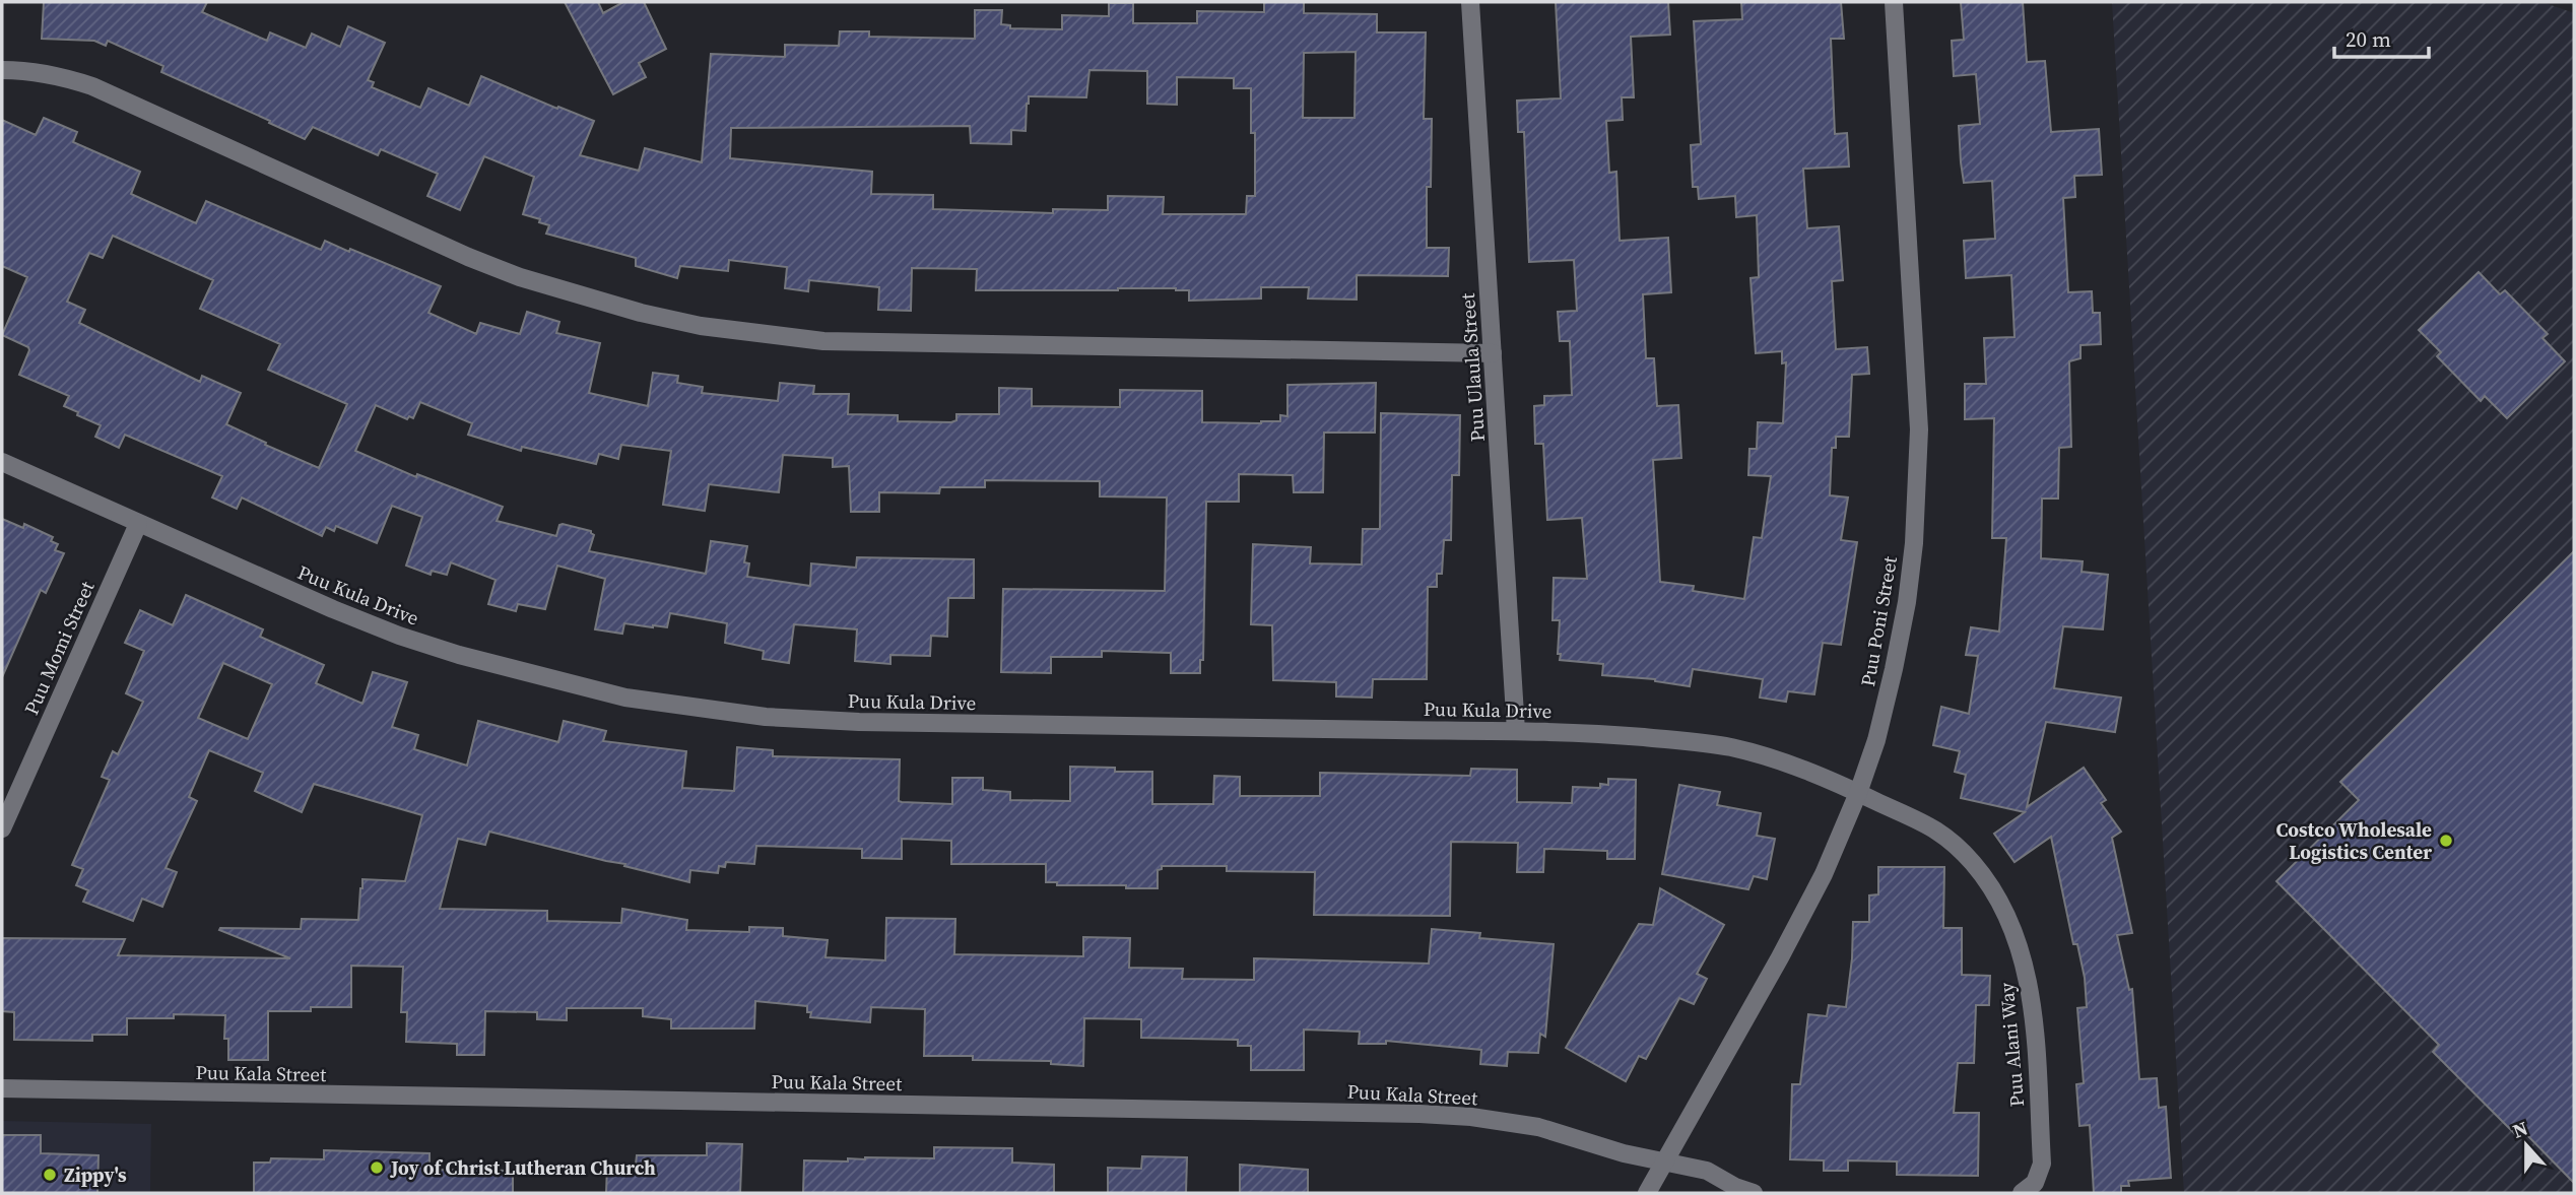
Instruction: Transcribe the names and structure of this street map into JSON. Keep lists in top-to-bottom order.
{
  "streets": {
    "street": [
      "Puu Ulaula Street",
      "Puu Kula Drive",
      "Puu Poni Street",
      "Puu Momi Street",
      "Puu Alani Way",
      "Puu Kala Street"
    ]
  },
  "crossings": [
    ["Puu Ulaula Street", "Puu Kula Drive"],
    ["Puu Kula Drive", "Puu Poni Street"],
    ["Puu Kula Drive", "Puu Momi Street"],
    ["Puu Kula Drive", "Puu Alani Way"],
    ["Puu Poni Street", "Puu Alani Way"],
    ["Puu Poni Street", "Puu Kala Street"]
  ],
  "places": ["Costco Wholesale Logistics Center", "Joy of Christ Lutheran Church", "Zippy's"],
  "scale_bar": "20 m",
  "north": "top"
}
